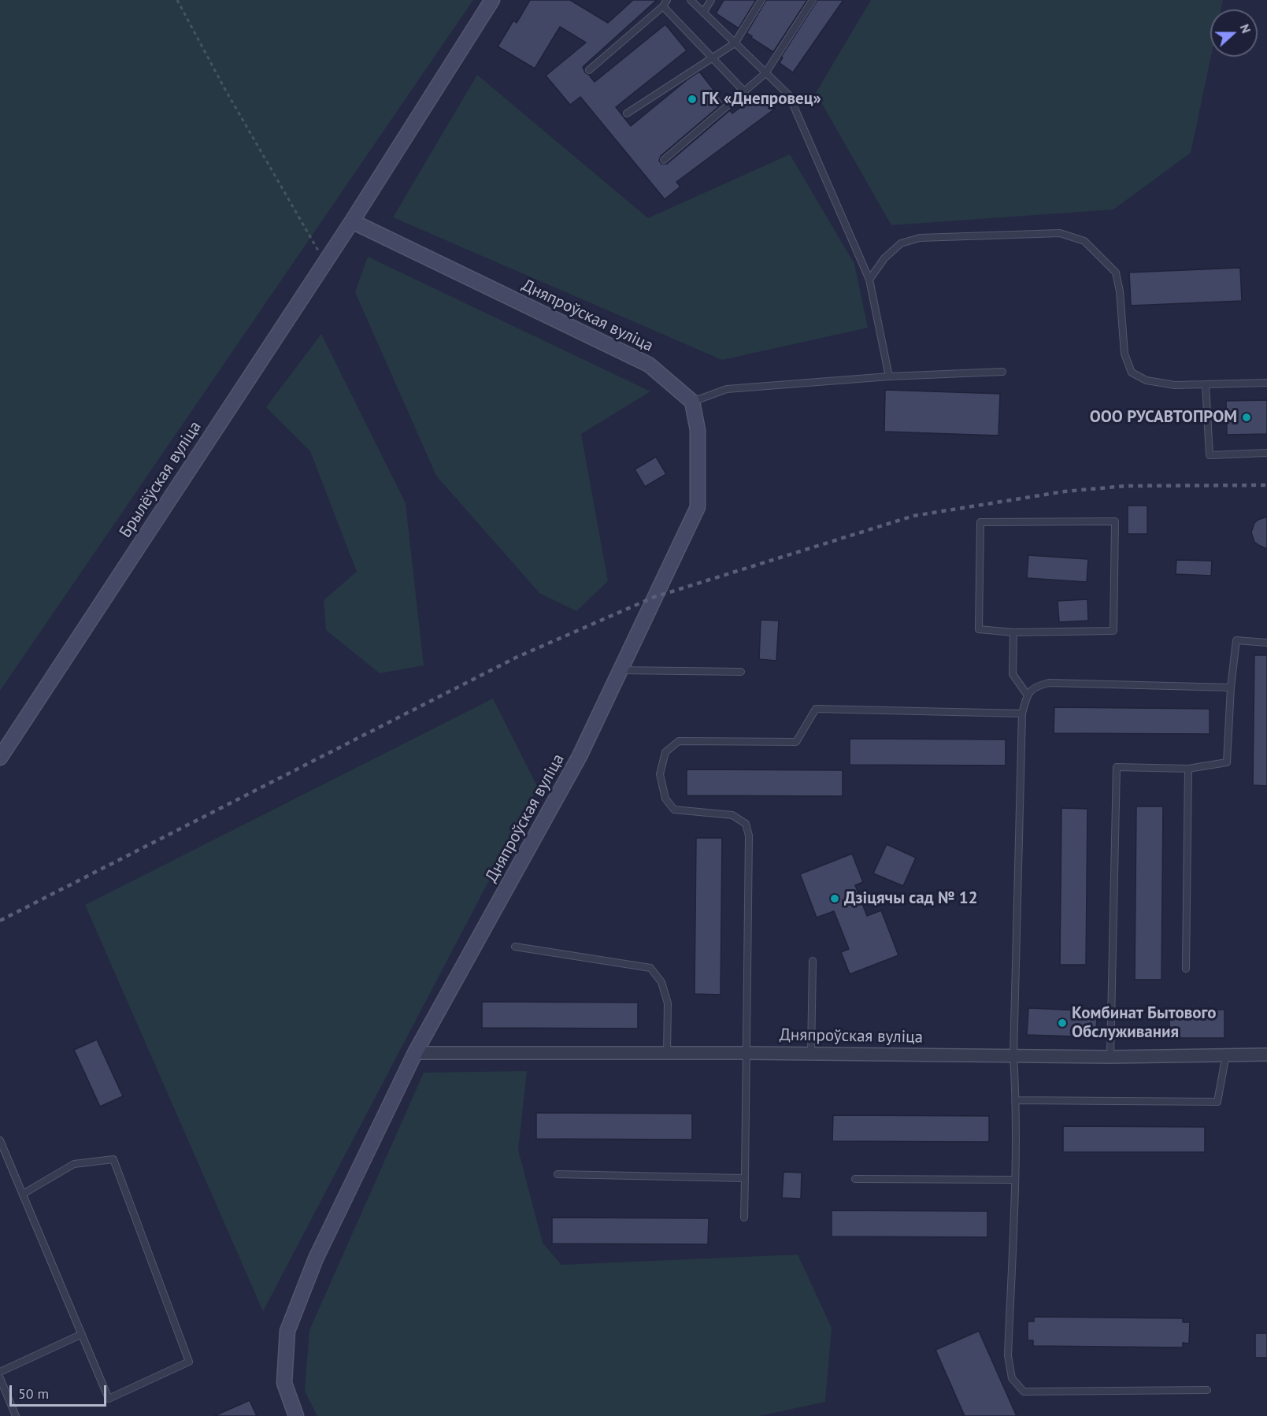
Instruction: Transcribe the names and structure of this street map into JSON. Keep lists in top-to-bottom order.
{
  "streets": {
    "street": ["Дняпроўская вуліца", "Брылёўская вуліца"]
  },
  "crossings": [
    ["Дняпроўская вуліца", "Брылёўская вуліца"]
  ],
  "places": [
    "ГК «Днепровец»",
    "ООО РУСАВТОПРОМ",
    "Дзіцячы сад № 12",
    "Комбинат Бытового Обслуживания"
  ],
  "scale_bar": "50 m",
  "north": "right"
}
